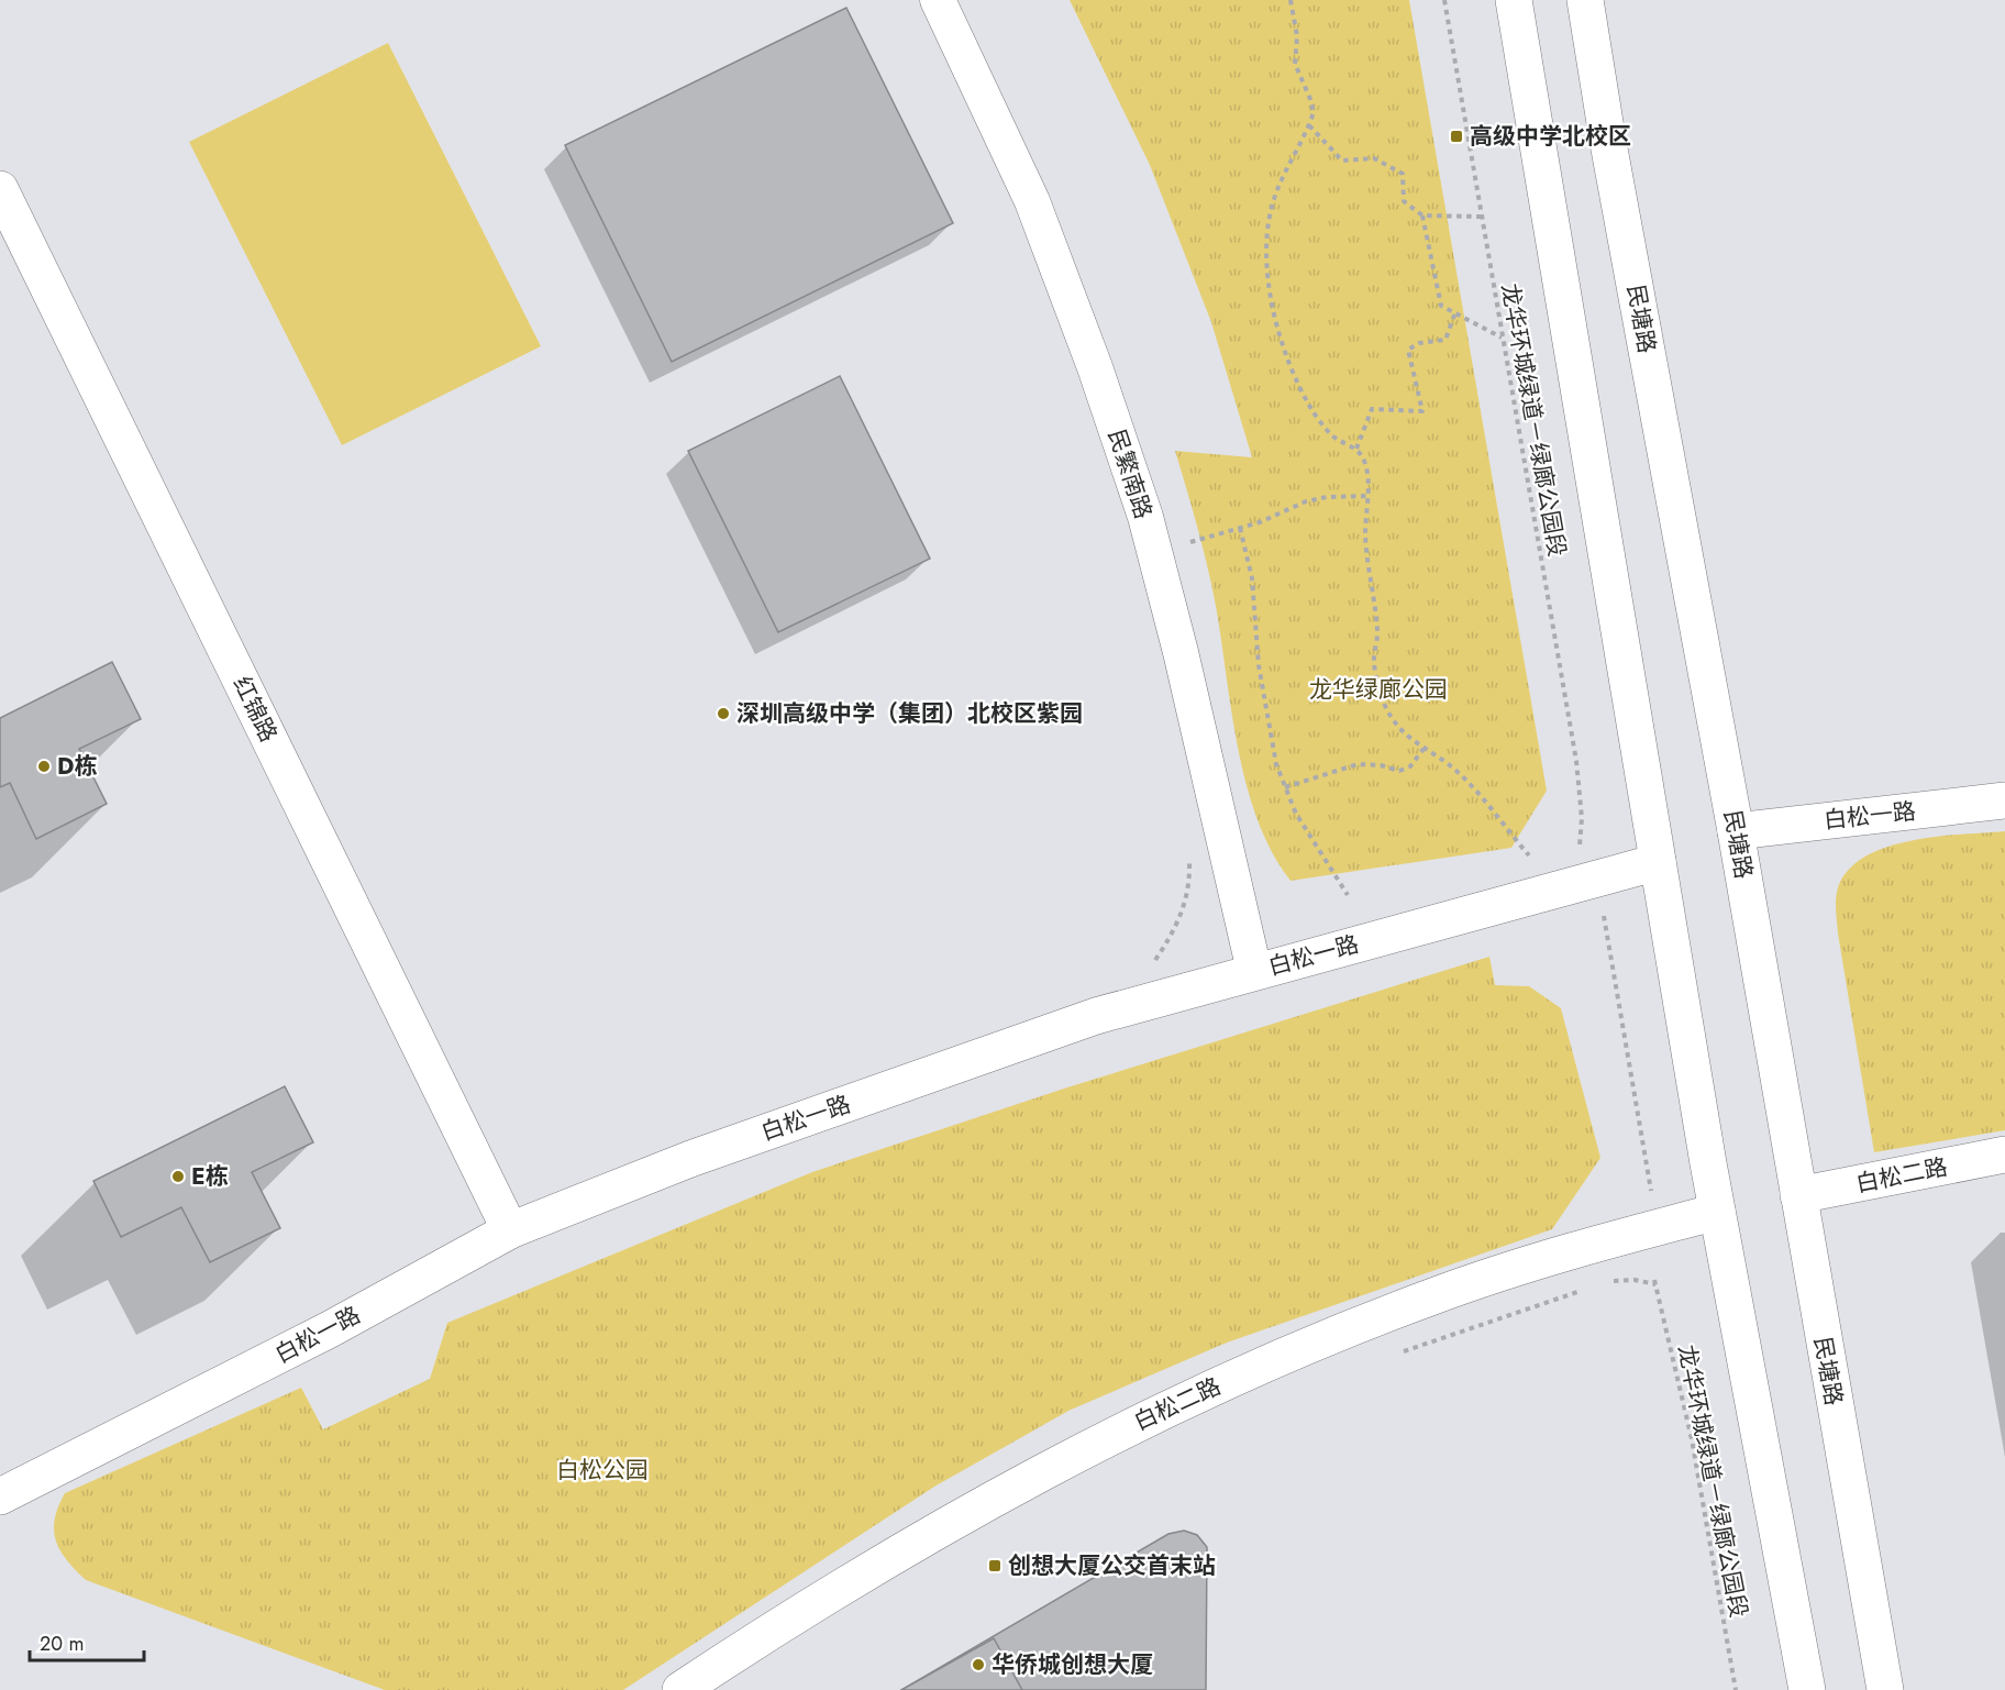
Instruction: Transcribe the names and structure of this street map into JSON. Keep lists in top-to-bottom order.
{
  "streets": {
    "street": [
      "民塘路",
      "民繁南路",
      "红锦路",
      "白松一路",
      "白松二路"
    ],
    "path": ["龙华环城绿道－绿廊公园段"]
  },
  "crossings": [
    ["民塘路", "白松一路"],
    ["民塘路", "白松二路"],
    ["民繁南路", "白松一路"],
    ["红锦路", "白松一路"]
  ],
  "parks": ["龙华绿廊公园", "白松公园"],
  "places": {
    "transit": ["高级中学北校区", "创想大厦公交首末站"],
    "other": [
      "深圳高级中学（集团）北校区紫园",
      "D栋",
      "E栋",
      "华侨城创想大厦"
    ]
  },
  "scale_bar": "20 m"
}
